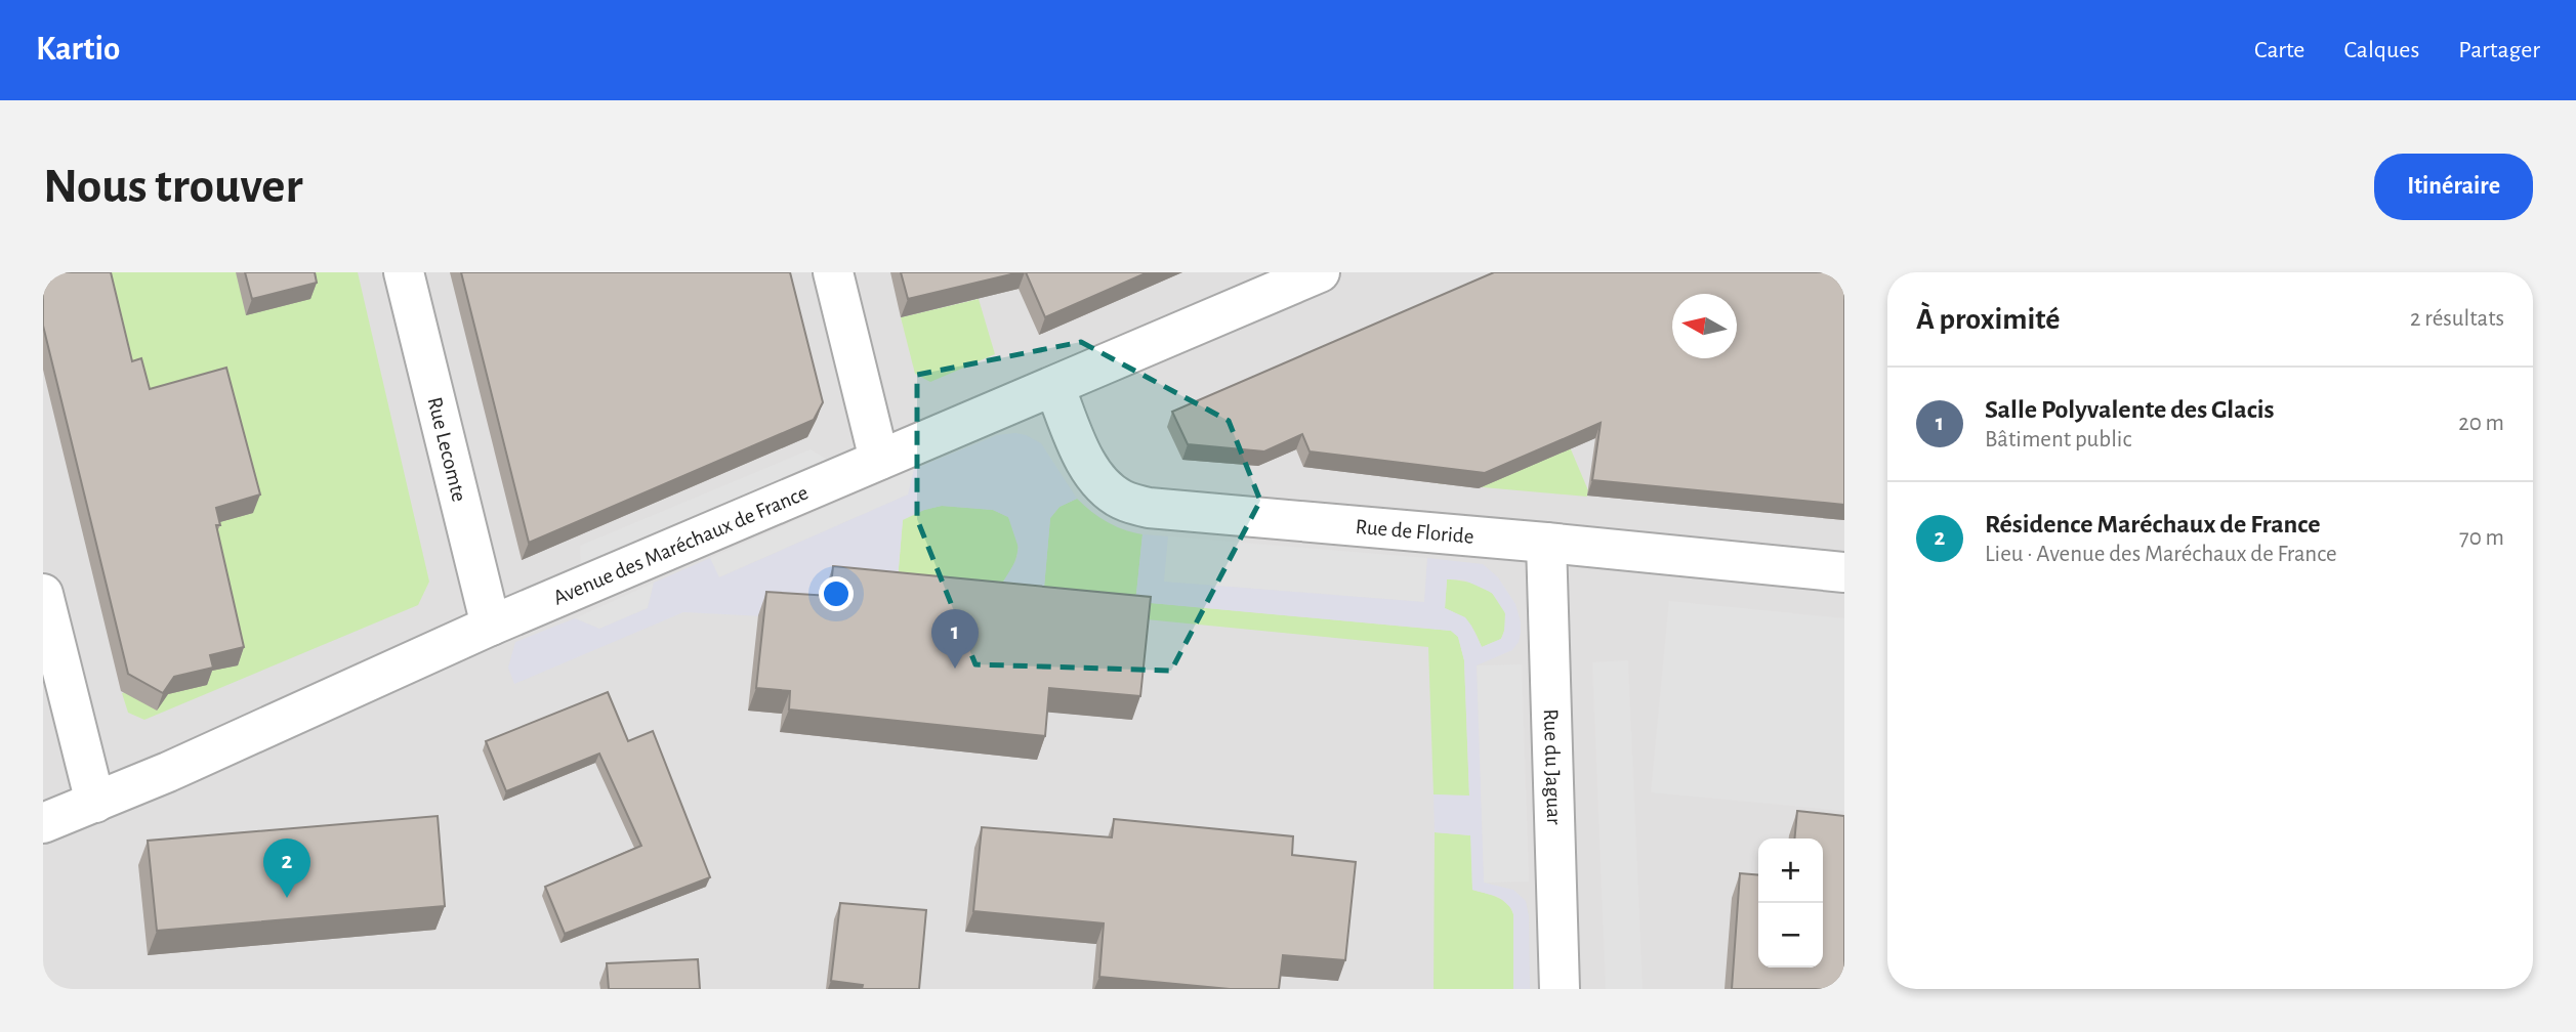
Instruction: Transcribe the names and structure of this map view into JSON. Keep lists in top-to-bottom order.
{
  "streets": {
    "street": [
      "Rue Lecomte",
      "Rue de Floride",
      "Avenue des Maréchaux de France",
      "Rue du Jaguar"
    ]
  },
  "crossings": [
    ["Rue Lecomte", "Avenue des Maréchaux de France"],
    ["Rue de Floride", "Avenue des Maréchaux de France"],
    ["Rue de Floride", "Rue du Jaguar"]
  ],
  "north": "left",
  "page": {
    "header": "Kartio",
    "nav": ["Carte", "Calques", "Partager"],
    "buttons": "Itinéraire",
    "title": "Nous trouver",
    "heading": ["À proximité", "2 résultats"],
    "list": [
      {
        "mark": "1",
        "name": "Salle Polyvalente des Glacis",
        "note": "Bâtiment public",
        "value": "20 m"
      },
      {
        "mark": "2",
        "name": "Résidence Maréchaux de France",
        "note": "Lieu · Avenue des Maréchaux de France",
        "value": "70 m"
      }
    ],
    "pins": ["1", "2"],
    "map_buttons": ["+", "−"]
  }
}
